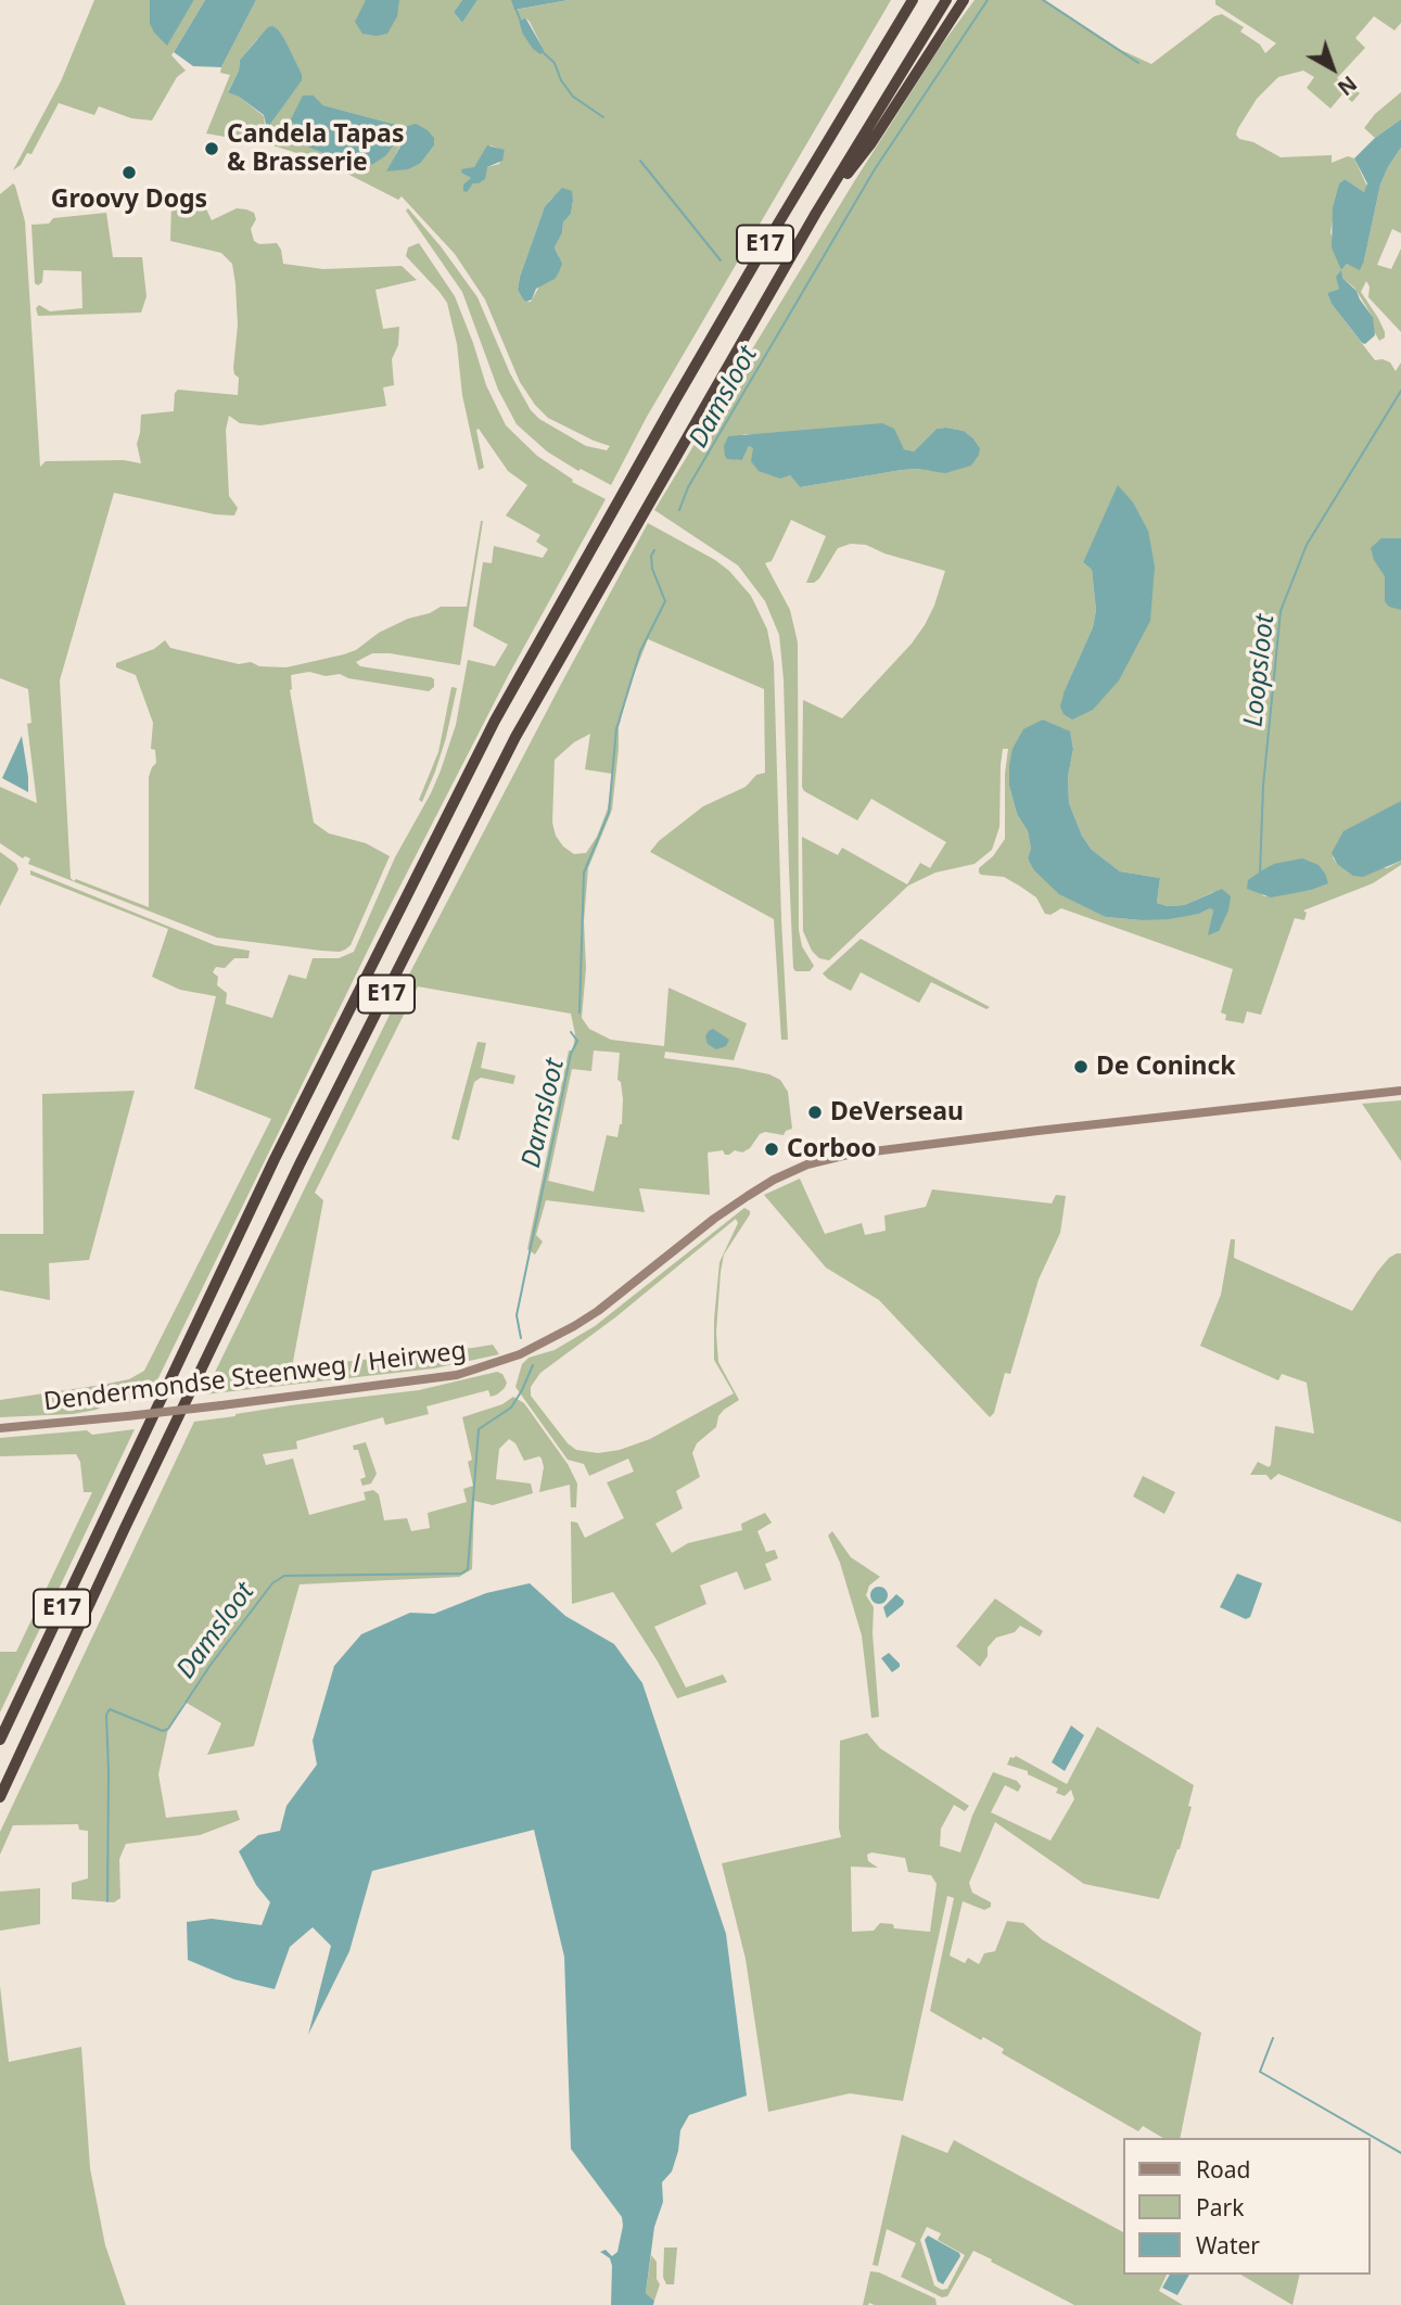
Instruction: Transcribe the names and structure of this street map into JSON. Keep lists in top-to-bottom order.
{
  "streets": {
    "highway": ["E17"],
    "main road": ["Dendermondse Steenweg / Heirweg"]
  },
  "water": ["Damsloot", "Loopsloot"],
  "places": [
    "Candela Tapas & Brasserie",
    "Groovy Dogs",
    "De Coninck",
    "DeVerseau",
    "Corboo"
  ],
  "legend": ["Road", "Park", "Water"],
  "north": "bottom right"
}
